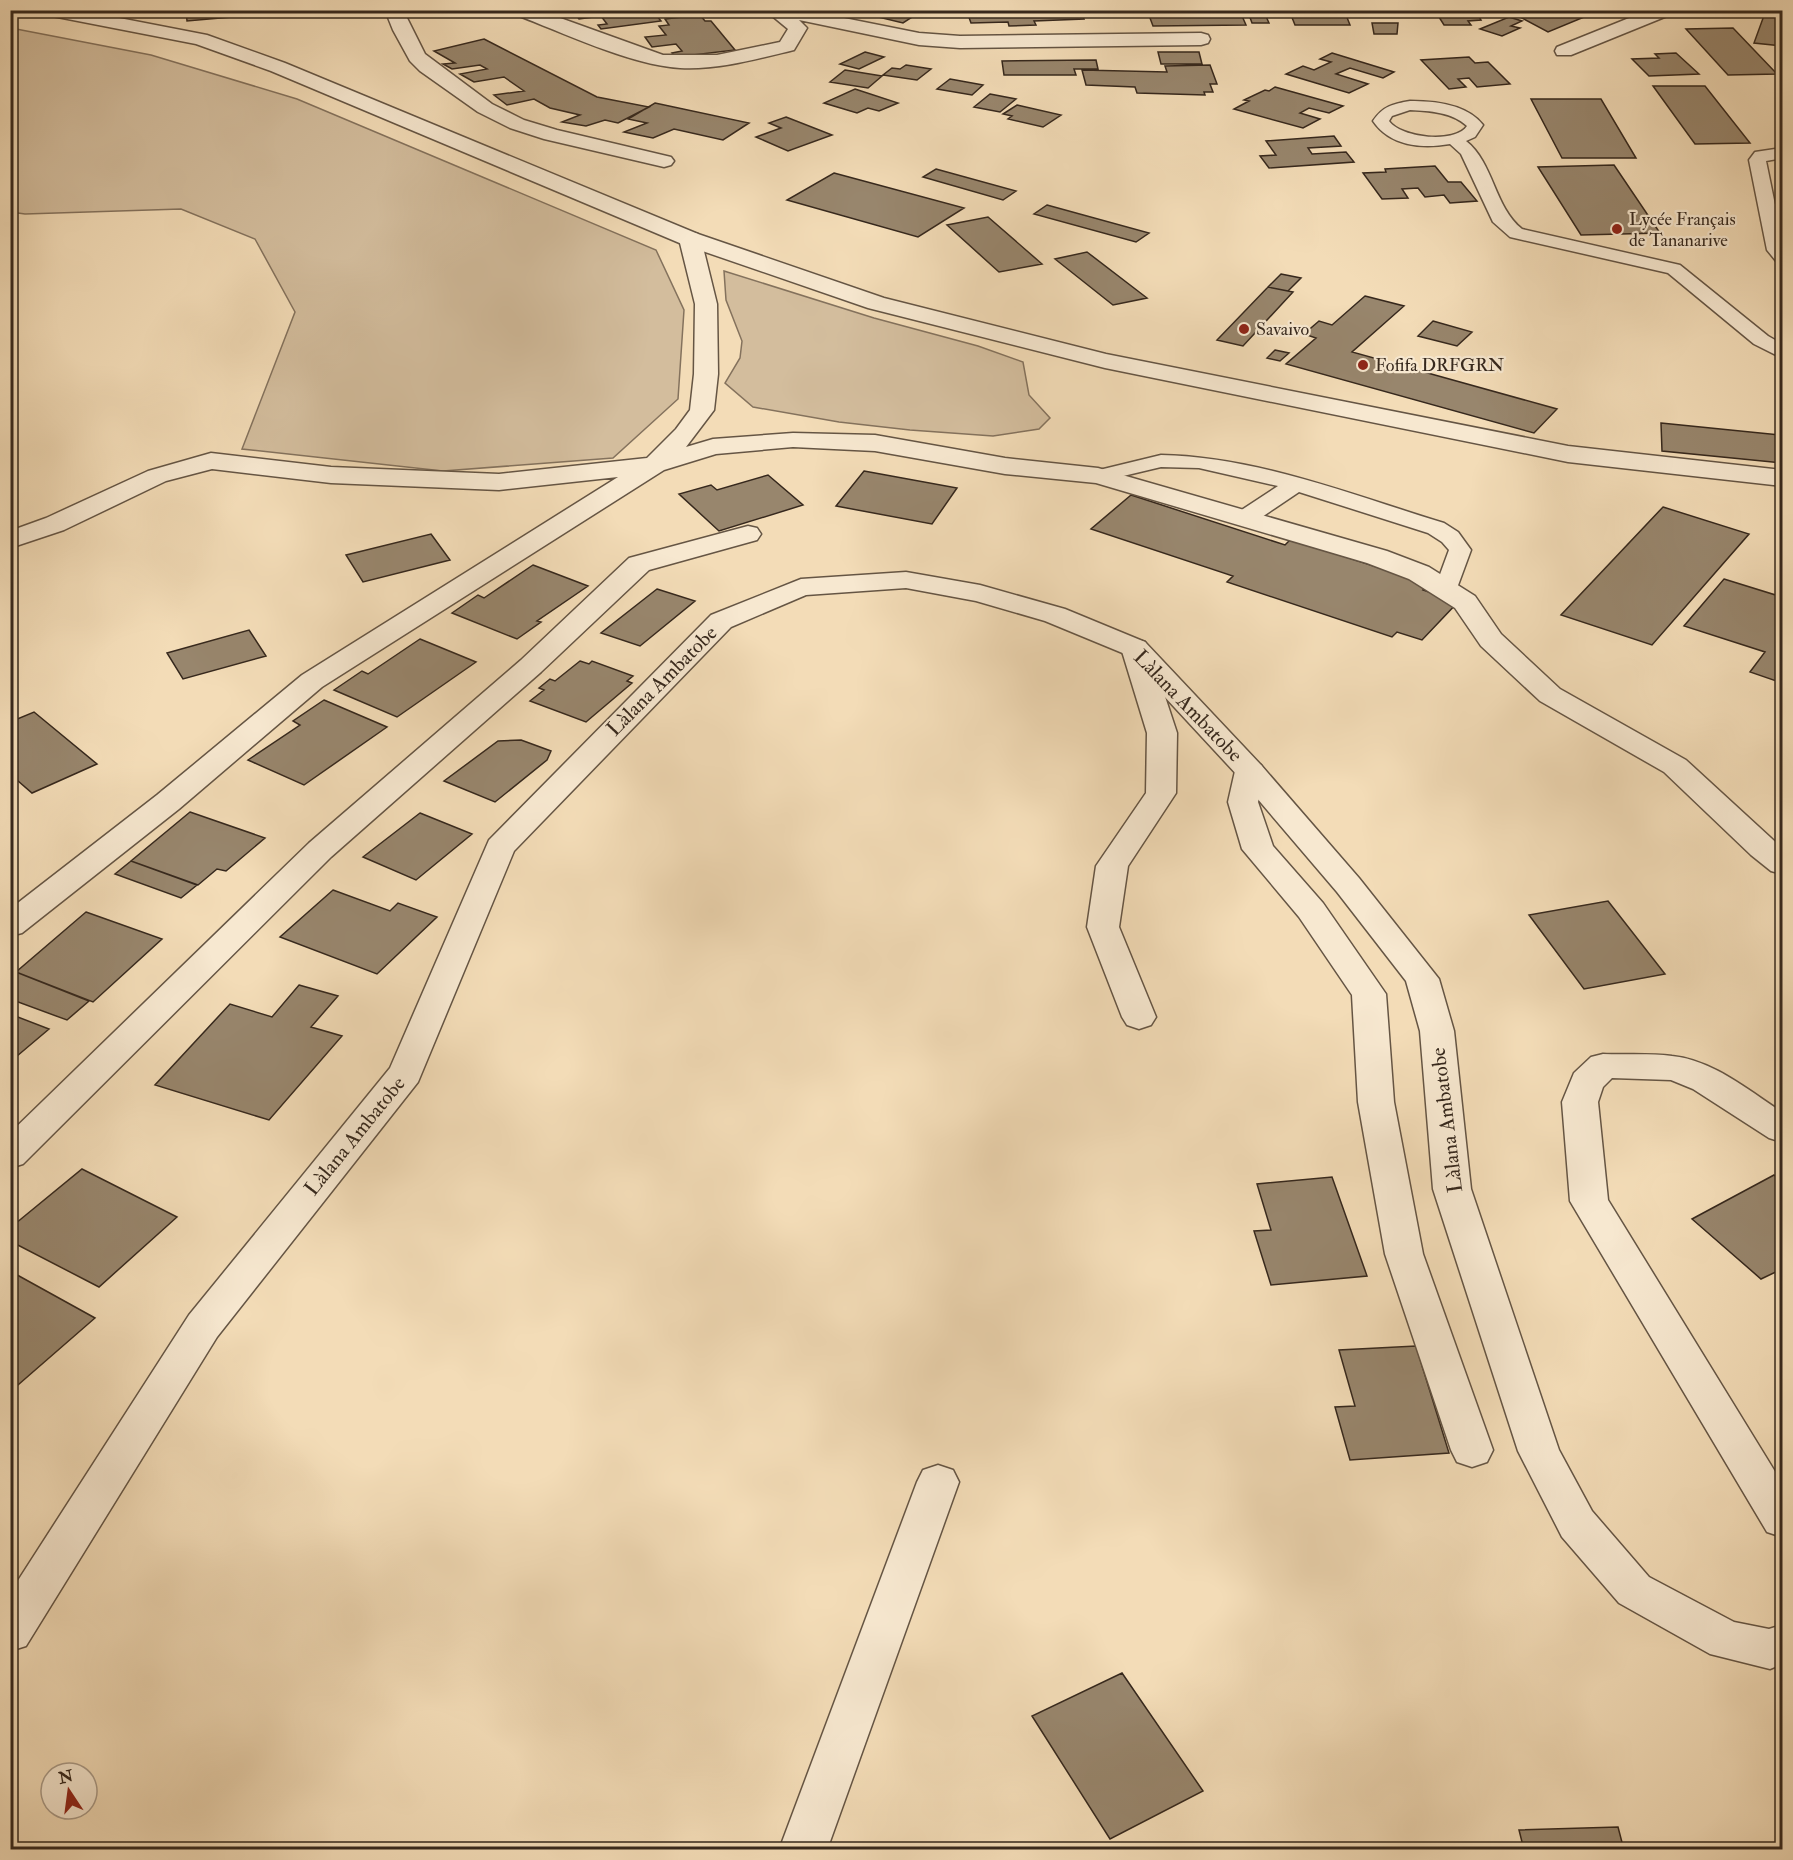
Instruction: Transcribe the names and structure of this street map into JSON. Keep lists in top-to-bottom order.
{
  "streets": {
    "street": ["Làlana Ambatobe"]
  },
  "places": ["Lycée Français de Tananarive", "Savaivo", "Fofifa DRFGRN"],
  "north": "top"
}
